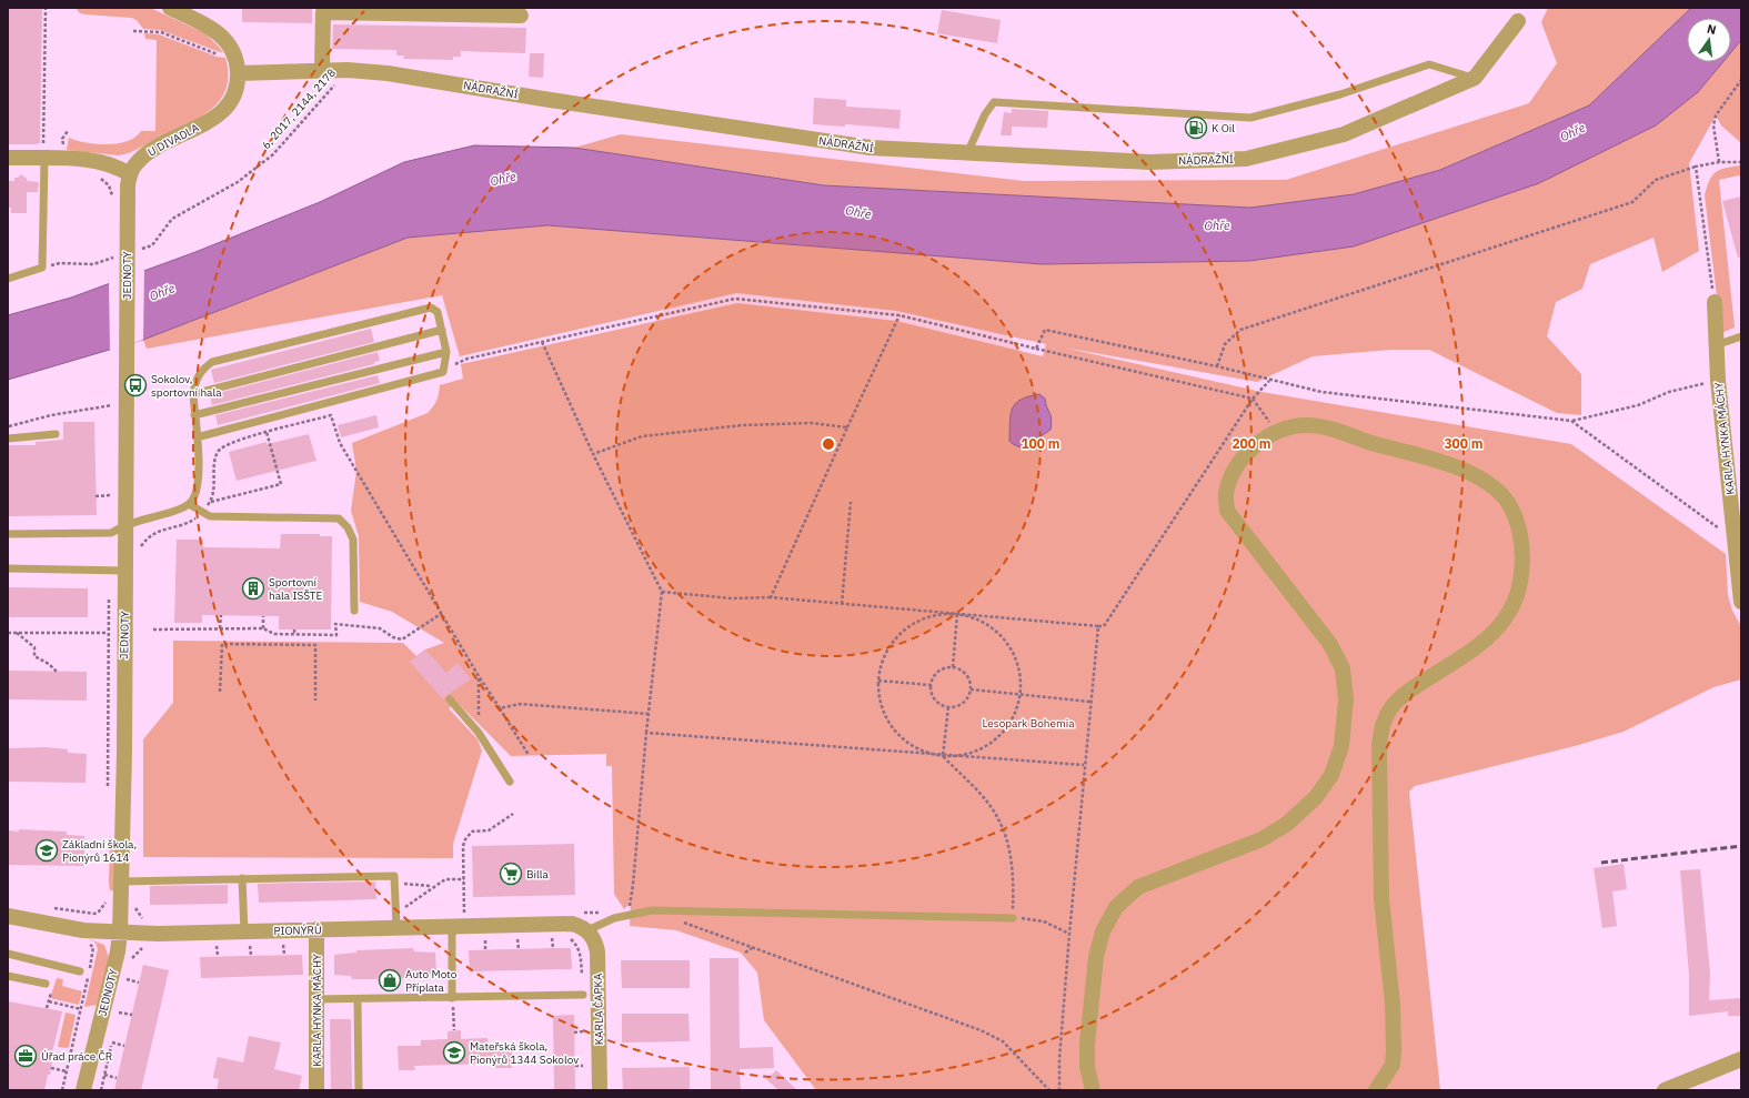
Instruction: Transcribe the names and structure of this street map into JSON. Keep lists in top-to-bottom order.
{
  "streets": {
    "street": [
      "NÁDRAŽNÍ",
      "U DIVADLA",
      "JEDNOTY",
      "KARLA HYNKA MÁCHY",
      "PIONÝRŮ",
      "KARLA ČAPKA"
    ],
    "path": ["6, 2017, 2144, 2178"]
  },
  "crossings": [
    ["NÁDRAŽNÍ", "6, 2017, 2144, 2178"],
    ["NÁDRAŽNÍ", "U DIVADLA"],
    ["6, 2017, 2144, 2178", "JEDNOTY"],
    ["U DIVADLA", "JEDNOTY"],
    ["JEDNOTY", "PIONÝRŮ"],
    ["KARLA HYNKA MÁCHY", "PIONÝRŮ"],
    ["PIONÝRŮ", "KARLA ČAPKA"]
  ],
  "water": ["Ohře"],
  "parks": ["Lesopark Bohemia"],
  "places": {
    "fuel station": ["K Oil"],
    "bus stop": ["Sokolov, sportovní hala"],
    "building": ["Sportovní hala ISŠTE"],
    "school or university": ["Základní škola, Pionýrů 1614", "Mateřská škola, Pionýrů 1344 Sokolov"],
    "supermarket": ["Billa"],
    "shop": ["Auto Moto Příplata"],
    "office": ["Úřad práce ČR"]
  },
  "north": "top",
  "rings": ["100 m", "200 m", "300 m"]
}
